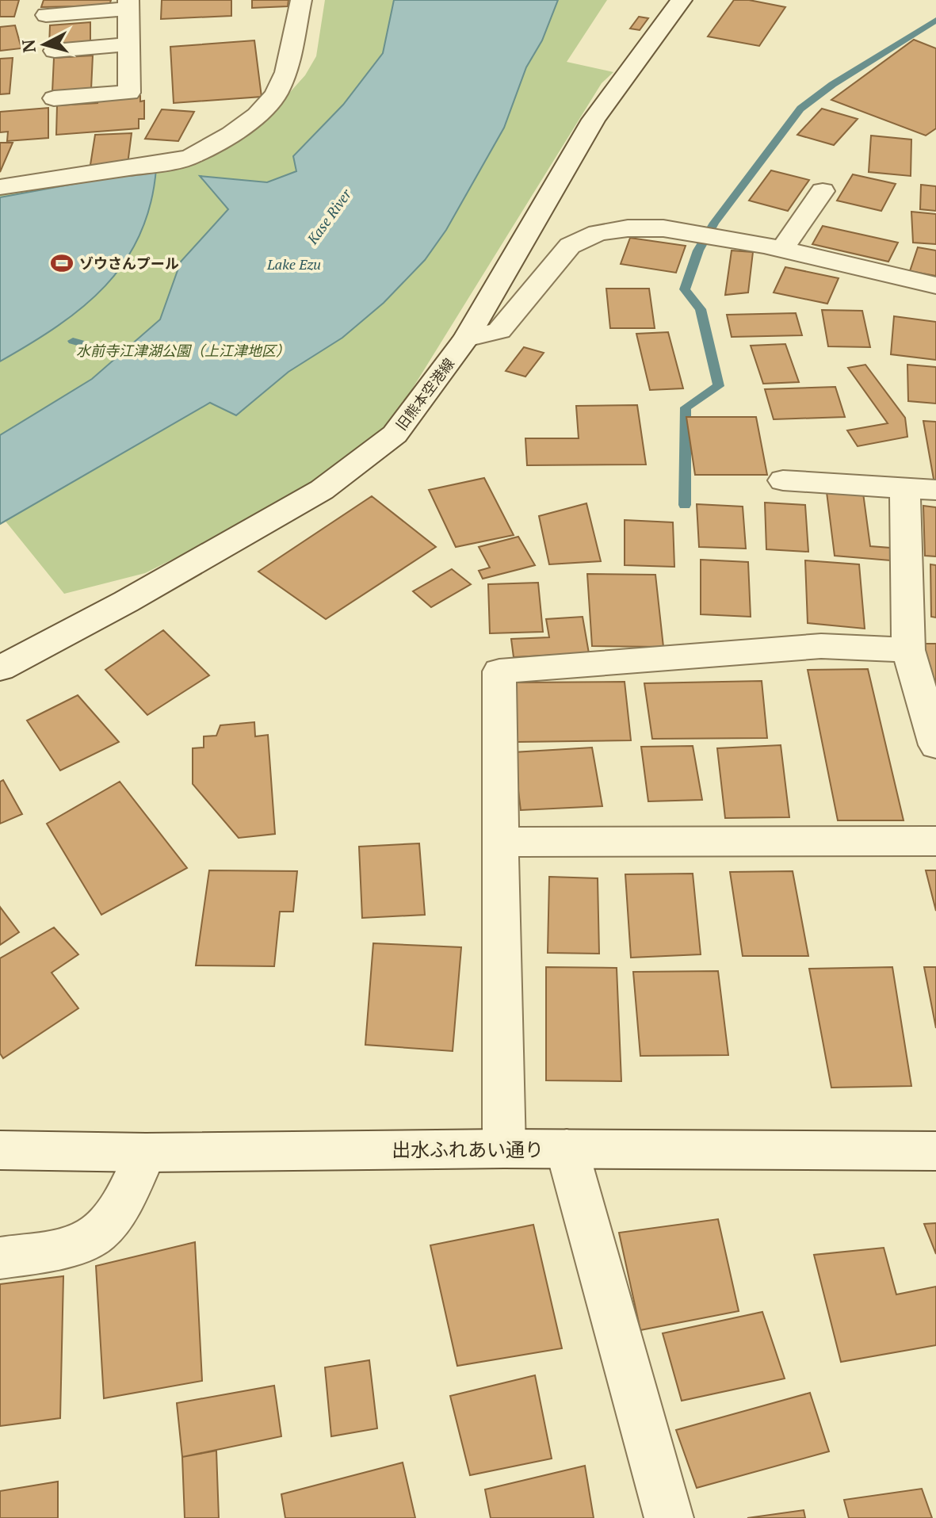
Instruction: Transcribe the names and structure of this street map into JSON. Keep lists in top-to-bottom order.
{
  "streets": {
    "street": ["旧熊本空港線", "出水ふれあい通り"]
  },
  "water": ["Kase River", "Lake Ezu"],
  "parks": ["水前寺江津湖公園（上江津地区）"],
  "places": {
    "sports": ["ゾウさんプール"]
  },
  "north": "left"
}
